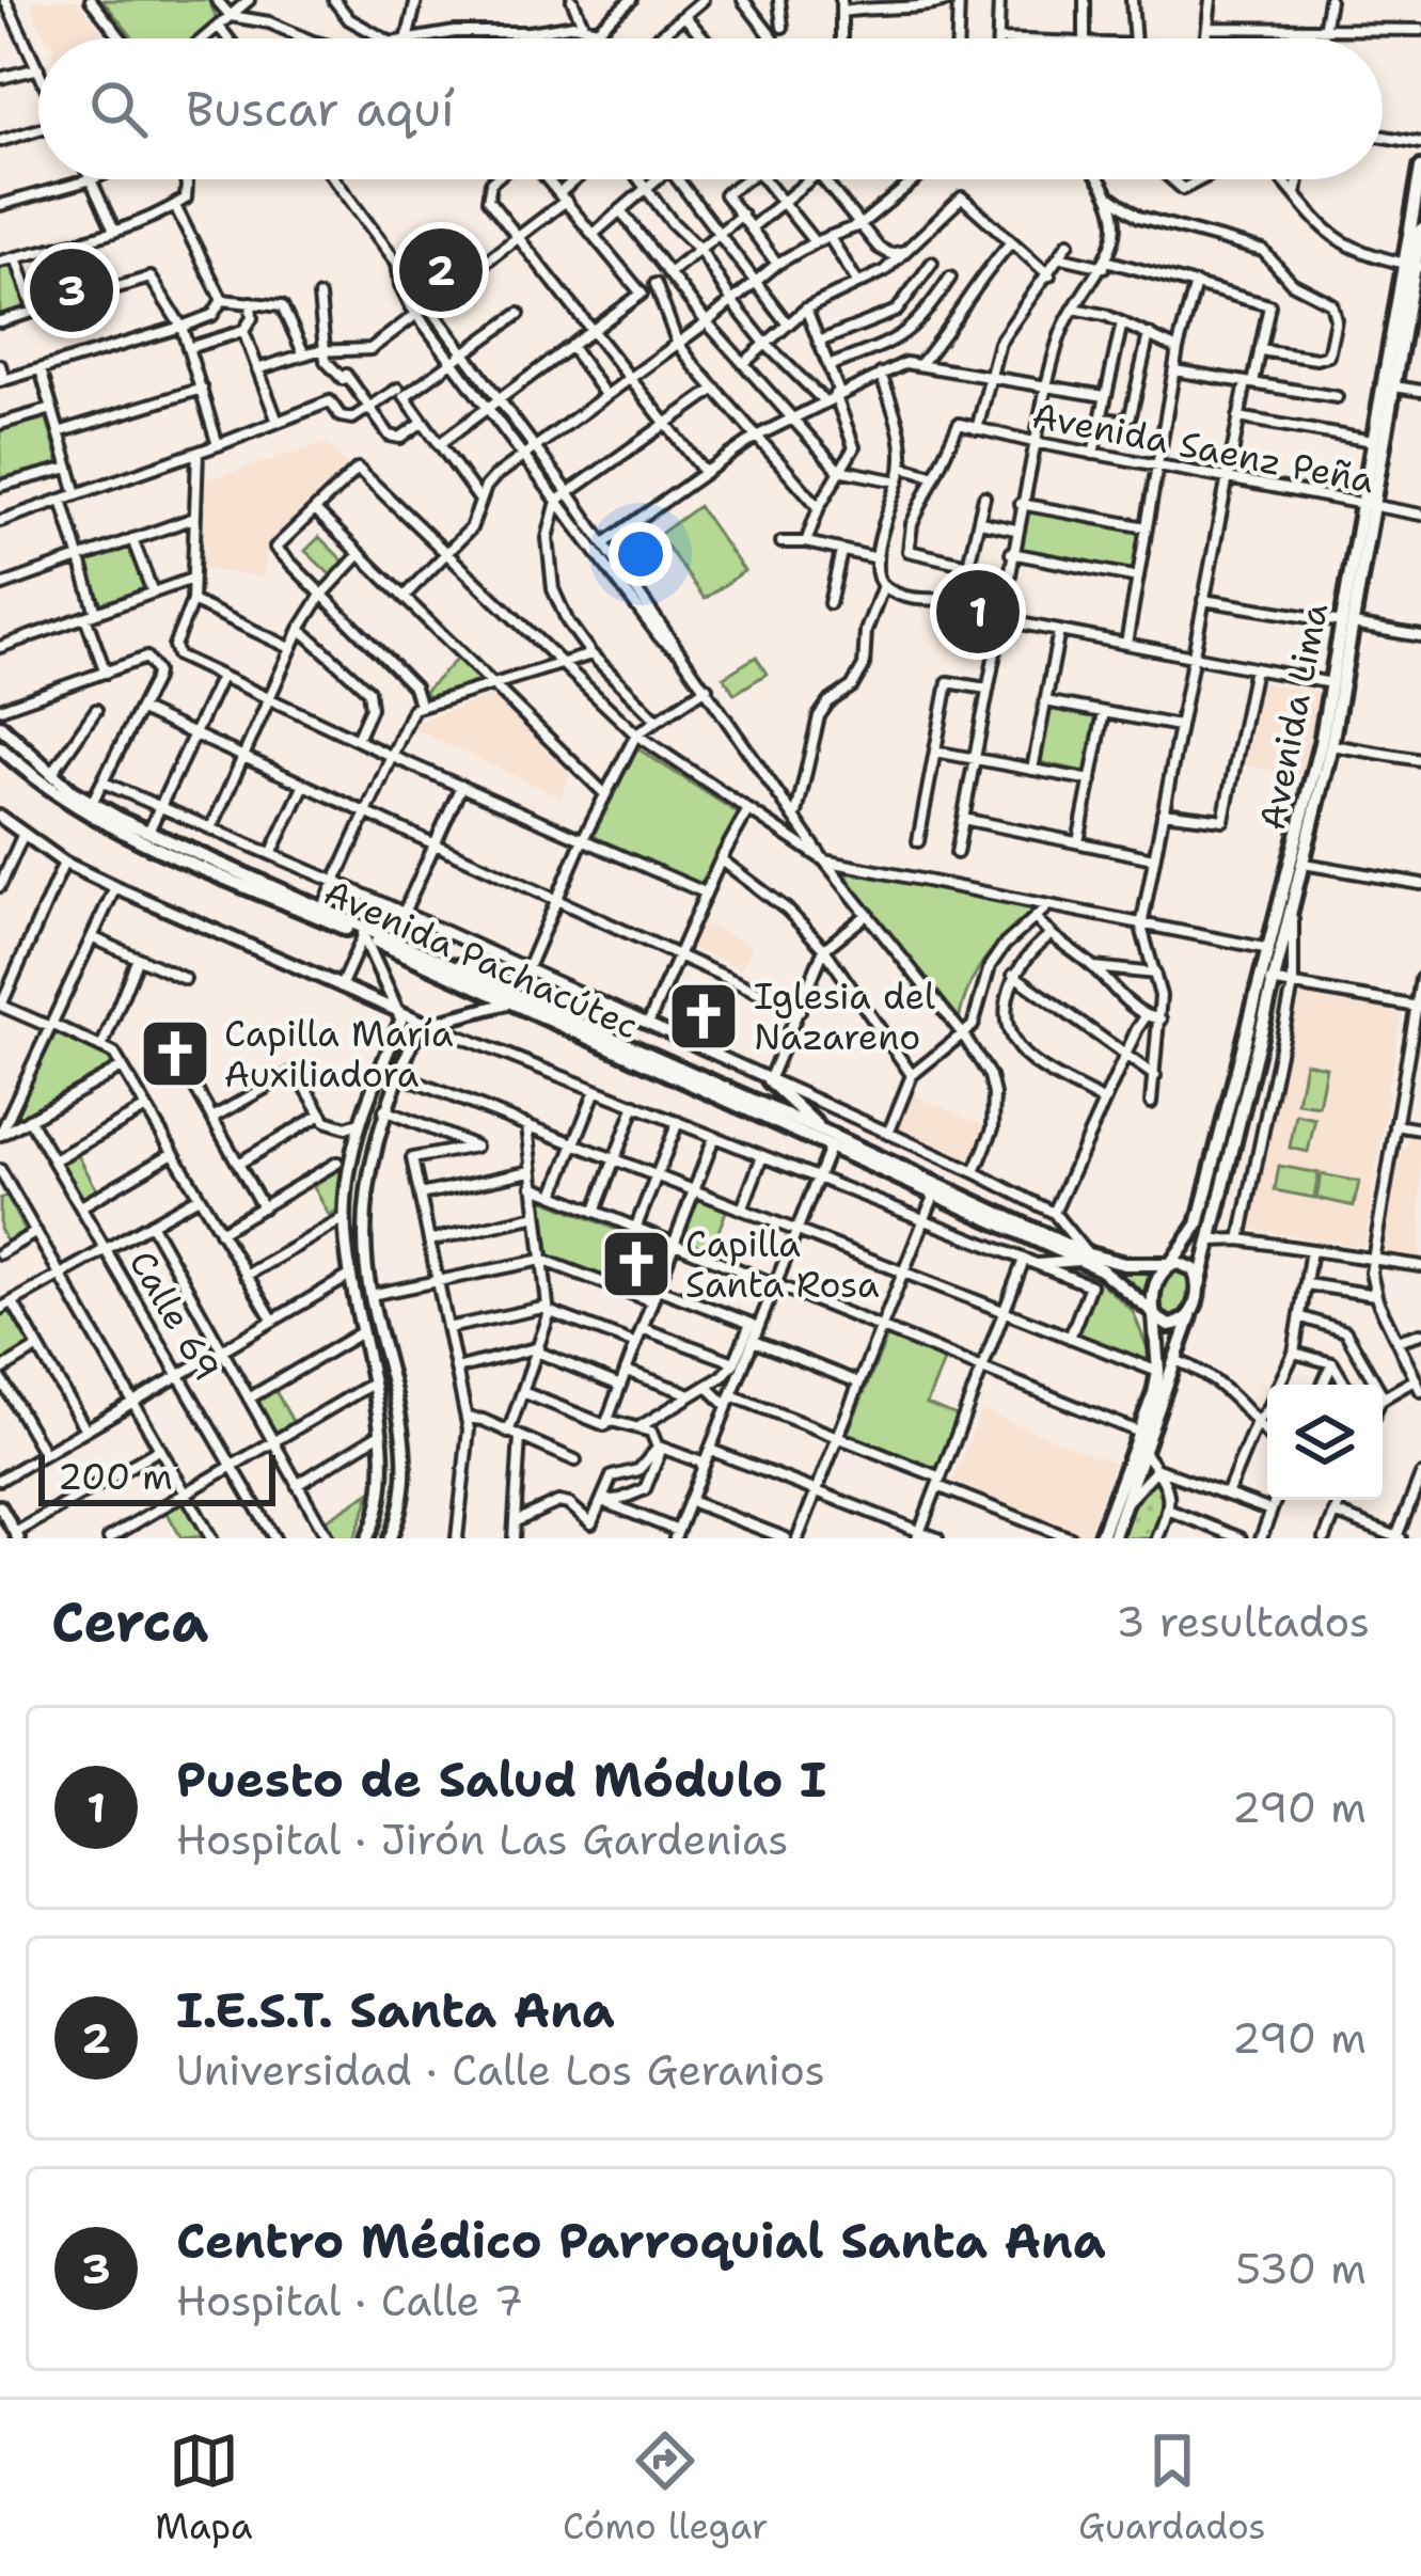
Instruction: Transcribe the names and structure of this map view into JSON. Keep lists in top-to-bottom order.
{
  "streets": {
    "main road": ["Avenida Lima", "Avenida Pachacútec"],
    "street": ["Avenida Saenz Peña", "Calle 69"]
  },
  "crossings": [
    ["Avenida Saenz Peña", "Avenida Lima"],
    ["Avenida Lima", "Avenida Pachacútec"]
  ],
  "places": {
    "church": ["Iglesia del Nazareno", "Capilla María Auxiliadora", "Capilla Santa Rosa"]
  },
  "scale_bar": "200 m",
  "page": {
    "search": "Buscar aquí",
    "pins": ["2", "3", "1"],
    "scale": "200 m",
    "heading": ["Cerca", "3 resultados"],
    "list": [
      {
        "mark": "1",
        "name": "Puesto de Salud Módulo I",
        "note": "Hospital · Jirón Las Gardenias",
        "value": "290 m"
      },
      {
        "mark": "2",
        "name": "I.E.S.T. Santa Ana",
        "note": "Universidad · Calle Los Geranios",
        "value": "290 m"
      },
      {
        "mark": "3",
        "name": "Centro Médico Parroquial Santa Ana",
        "note": "Hospital · Calle 7",
        "value": "530 m"
      }
    ],
    "nav": ["Mapa", "Cómo llegar", "Guardados"]
  }
}
